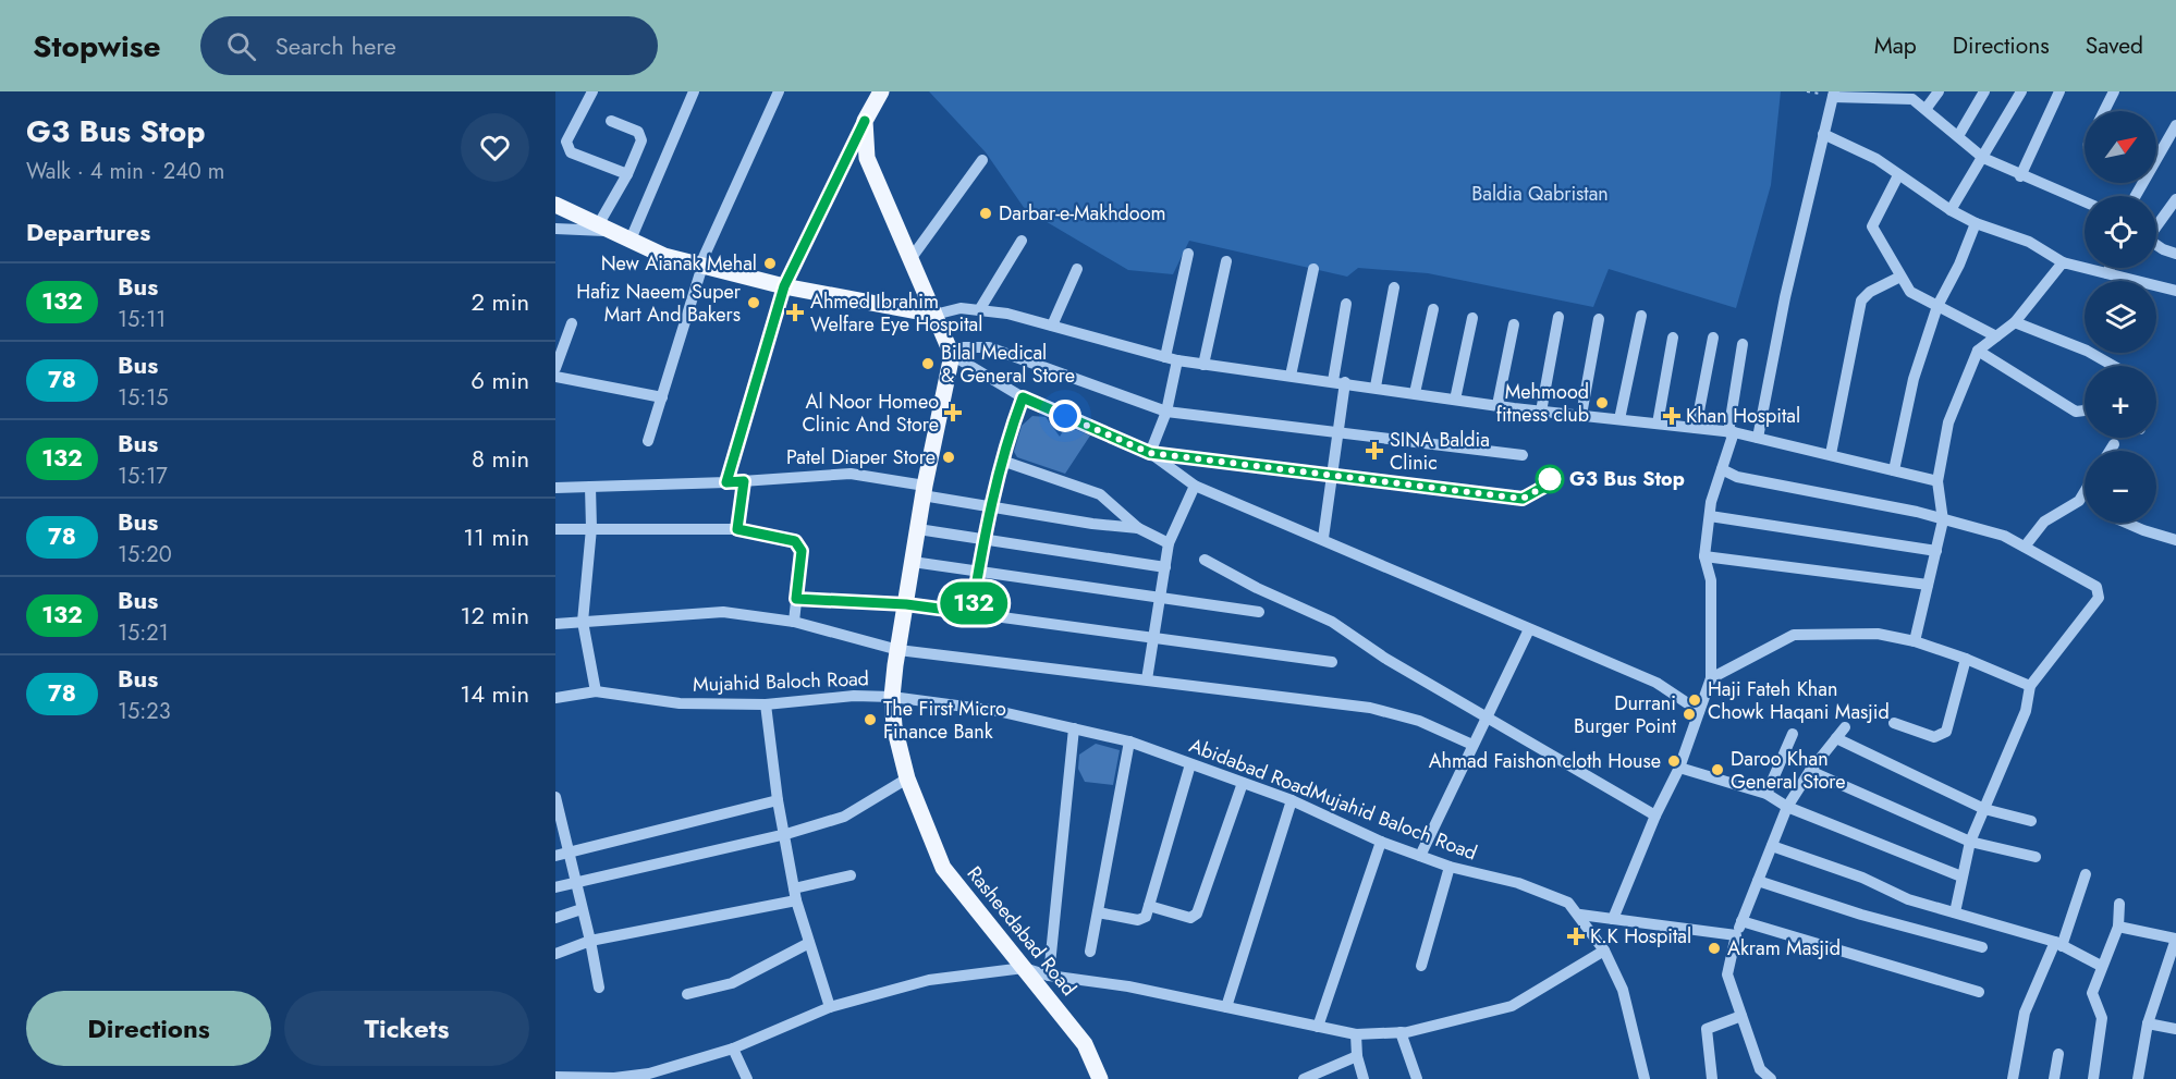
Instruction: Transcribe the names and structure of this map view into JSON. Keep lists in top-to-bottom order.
{
  "streets": {
    "main road": ["Rasheedabad Road"],
    "street": ["Mujahid Baloch Road", "Abidabad RoadMujahid Baloch Road"]
  },
  "crossings": [
    ["Mujahid Baloch Road", "Abidabad RoadMujahid Baloch Road"],
    ["Mujahid Baloch Road", "Rasheedabad Road"],
    ["Abidabad RoadMujahid Baloch Road", "Rasheedabad Road"]
  ],
  "parks": ["Baldia Qabristan"],
  "places": {
    "other": [
      "Darbar-e-Makhdoom",
      "New Aianak Mehal",
      "Hafiz Naeem Super Mart And Bakers",
      "Bilal Medical & General Store",
      "Mehmood fitness club",
      "Patel Diaper Store",
      "G3 Bus Stop",
      "Haji Fateh Khan Chowk Haqani Masjid",
      "Durrani Burger Point",
      "The First Micro Finance Bank",
      "Ahmad Faishon cloth House",
      "Daroo Khan General Store",
      "Akram Masjid"
    ],
    "health": [
      "Ahmed Ibrahim Welfare Eye Hospital",
      "Al Noor Homeo Clinic And Store",
      "Khan Hospital",
      "SINA Baldia Clinic",
      "K.K Hospital"
    ]
  },
  "lines": ["bus line 132"],
  "north": "top right",
  "page": {
    "header": "Stopwise",
    "search": "Search here",
    "nav": ["Map", "Directions", "Saved"],
    "heading": [
      ["G3 Bus Stop", "Walk · 4 min · 240 m"],
      "Departures"
    ],
    "on_map": "132",
    "map_buttons": ["+", "−"],
    "list": [
      {
        "mark": "132",
        "name": "Bus",
        "note": "15:11",
        "value": "2 min"
      },
      {
        "mark": "78",
        "name": "Bus",
        "note": "15:15",
        "value": "6 min"
      },
      {
        "mark": "132",
        "name": "Bus",
        "note": "15:17",
        "value": "8 min"
      },
      {
        "mark": "78",
        "name": "Bus",
        "note": "15:20",
        "value": "11 min"
      },
      {
        "mark": "132",
        "name": "Bus",
        "note": "15:21",
        "value": "12 min"
      },
      {
        "mark": "78",
        "name": "Bus",
        "note": "15:23",
        "value": "14 min"
      }
    ],
    "buttons": ["Directions", "Tickets"]
  }
}
